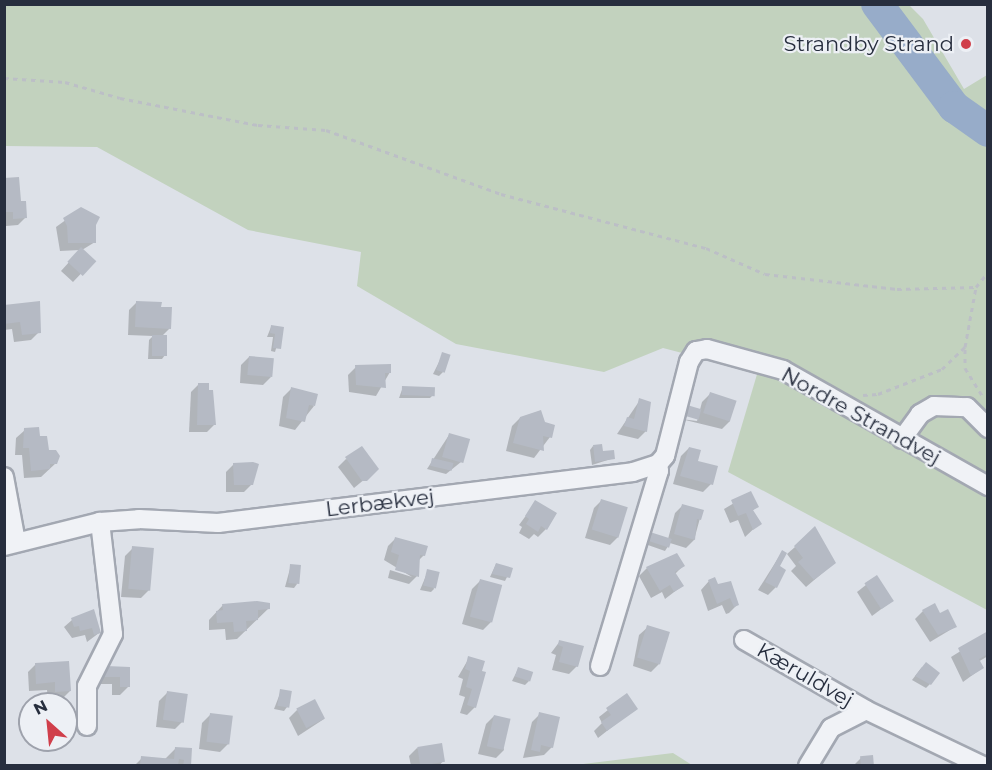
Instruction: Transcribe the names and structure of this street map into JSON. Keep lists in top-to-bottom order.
{
  "streets": {
    "street": ["Nordre Strandvej", "Lerbækvej", "Kæruldvej"]
  },
  "crossings": [
    ["Nordre Strandvej", "Lerbækvej"]
  ],
  "places": ["Strandby Strand"],
  "north": "top left"
}
